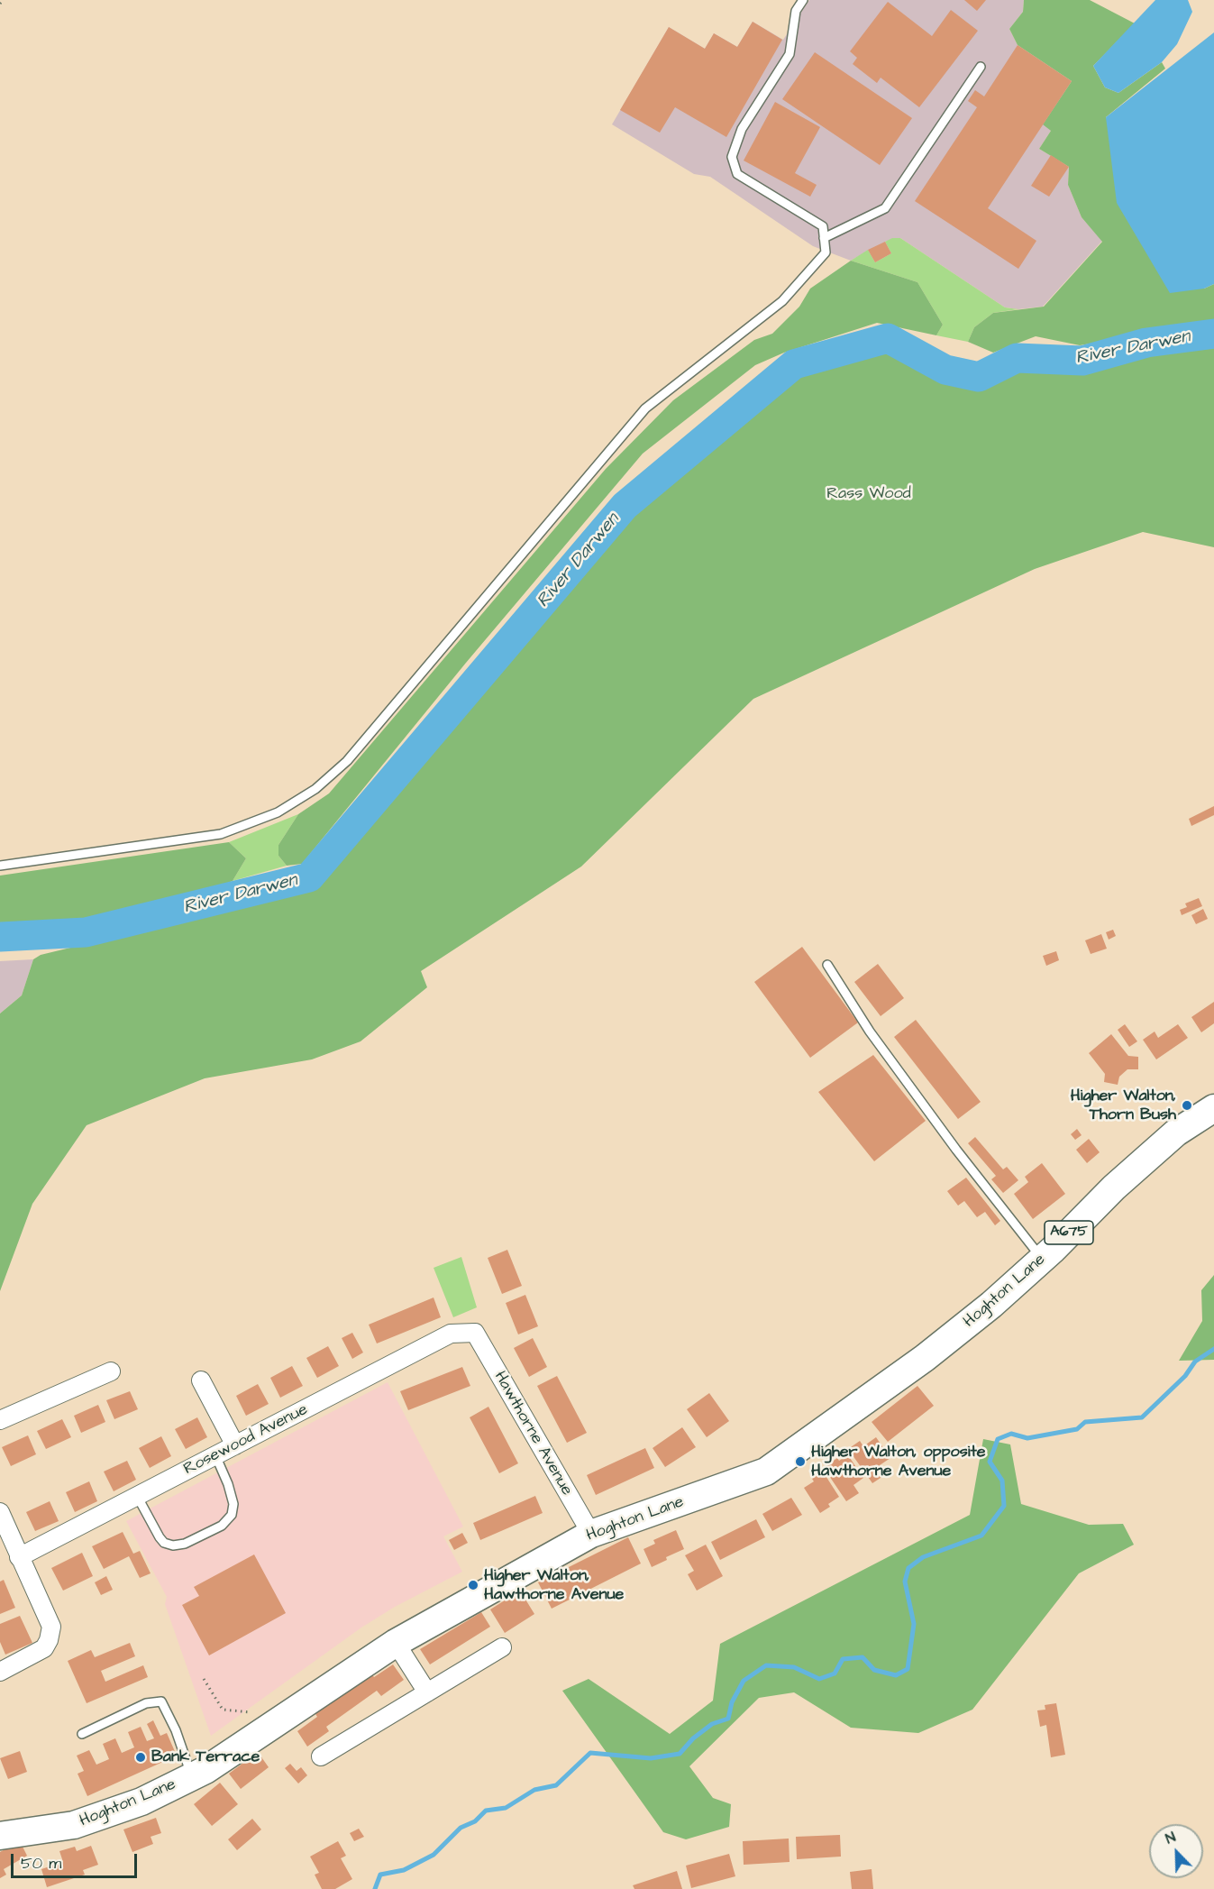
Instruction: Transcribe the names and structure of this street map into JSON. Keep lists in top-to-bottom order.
{
  "streets": {
    "main road": ["A675", "Hoghton Lane"],
    "street": ["Hawthorne Avenue", "Rosewood Avenue"]
  },
  "crossings": [
    ["Hoghton Lane", "Hawthorne Avenue"],
    ["Hawthorne Avenue", "Rosewood Avenue"]
  ],
  "water": ["River Darwen"],
  "parks": ["Rass Wood"],
  "places": [
    "Higher Walton, Thorn Bush",
    "Higher Walton, opposite Hawthorne Avenue",
    "Higher Walton, Hawthorne Avenue",
    "Bank Terrace"
  ],
  "scale_bar": "50 m",
  "north": "top left"
}
